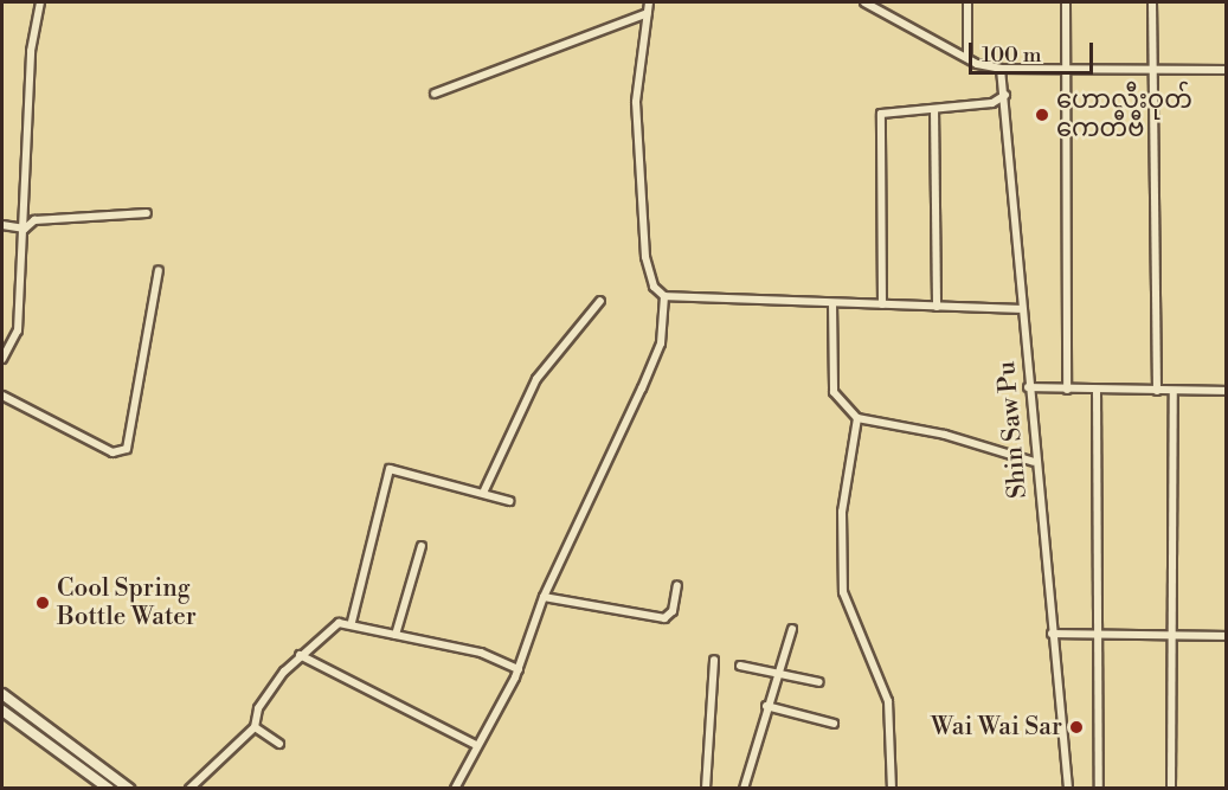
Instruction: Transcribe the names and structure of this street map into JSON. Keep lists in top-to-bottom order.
{
  "streets": {
    "street": ["Shin Saw Pu"]
  },
  "places": ["ဟောလီးဝုတ် ကေတီဗီ", "Cool Spring Bottle Water", "Wai Wai Sar"],
  "scale_bar": "100 m"
}
